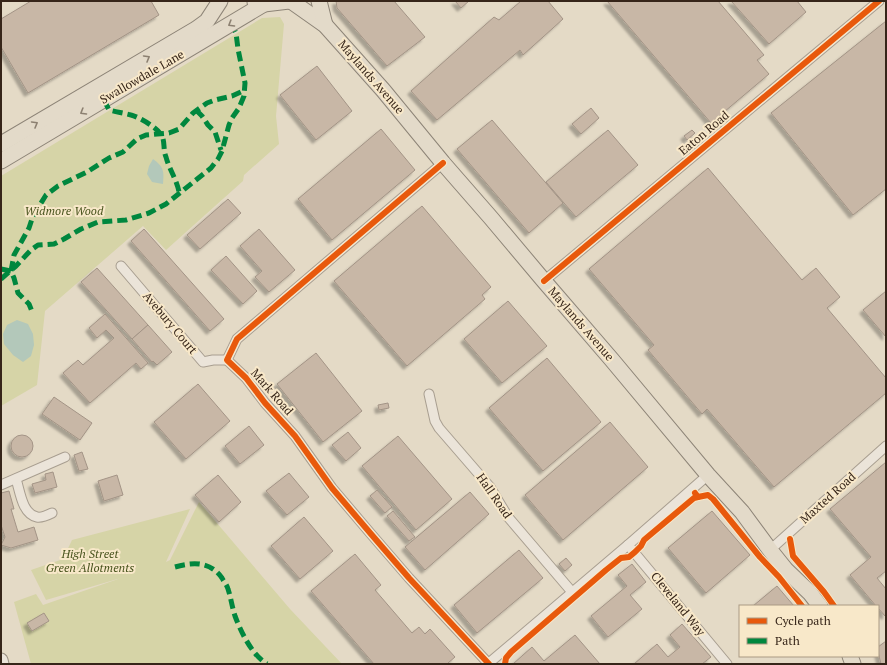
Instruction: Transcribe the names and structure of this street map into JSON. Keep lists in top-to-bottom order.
{
  "streets": {
    "main road": ["Swallowdale Lane", "Maylands Avenue"],
    "street": [
      "Eaton Road",
      "Avebury Court",
      "Mark Road",
      "Hall Road",
      "Maxted Road",
      "Cleveland Way"
    ]
  },
  "crossings": [
    ["Maylands Avenue", "Eaton Road"],
    ["Maylands Avenue", "Maxted Road"],
    ["Avebury Court", "Mark Road"]
  ],
  "parks": ["Widmore Wood", "High Street Green Allotments"],
  "legend": ["Cycle path", "Path"]
}
